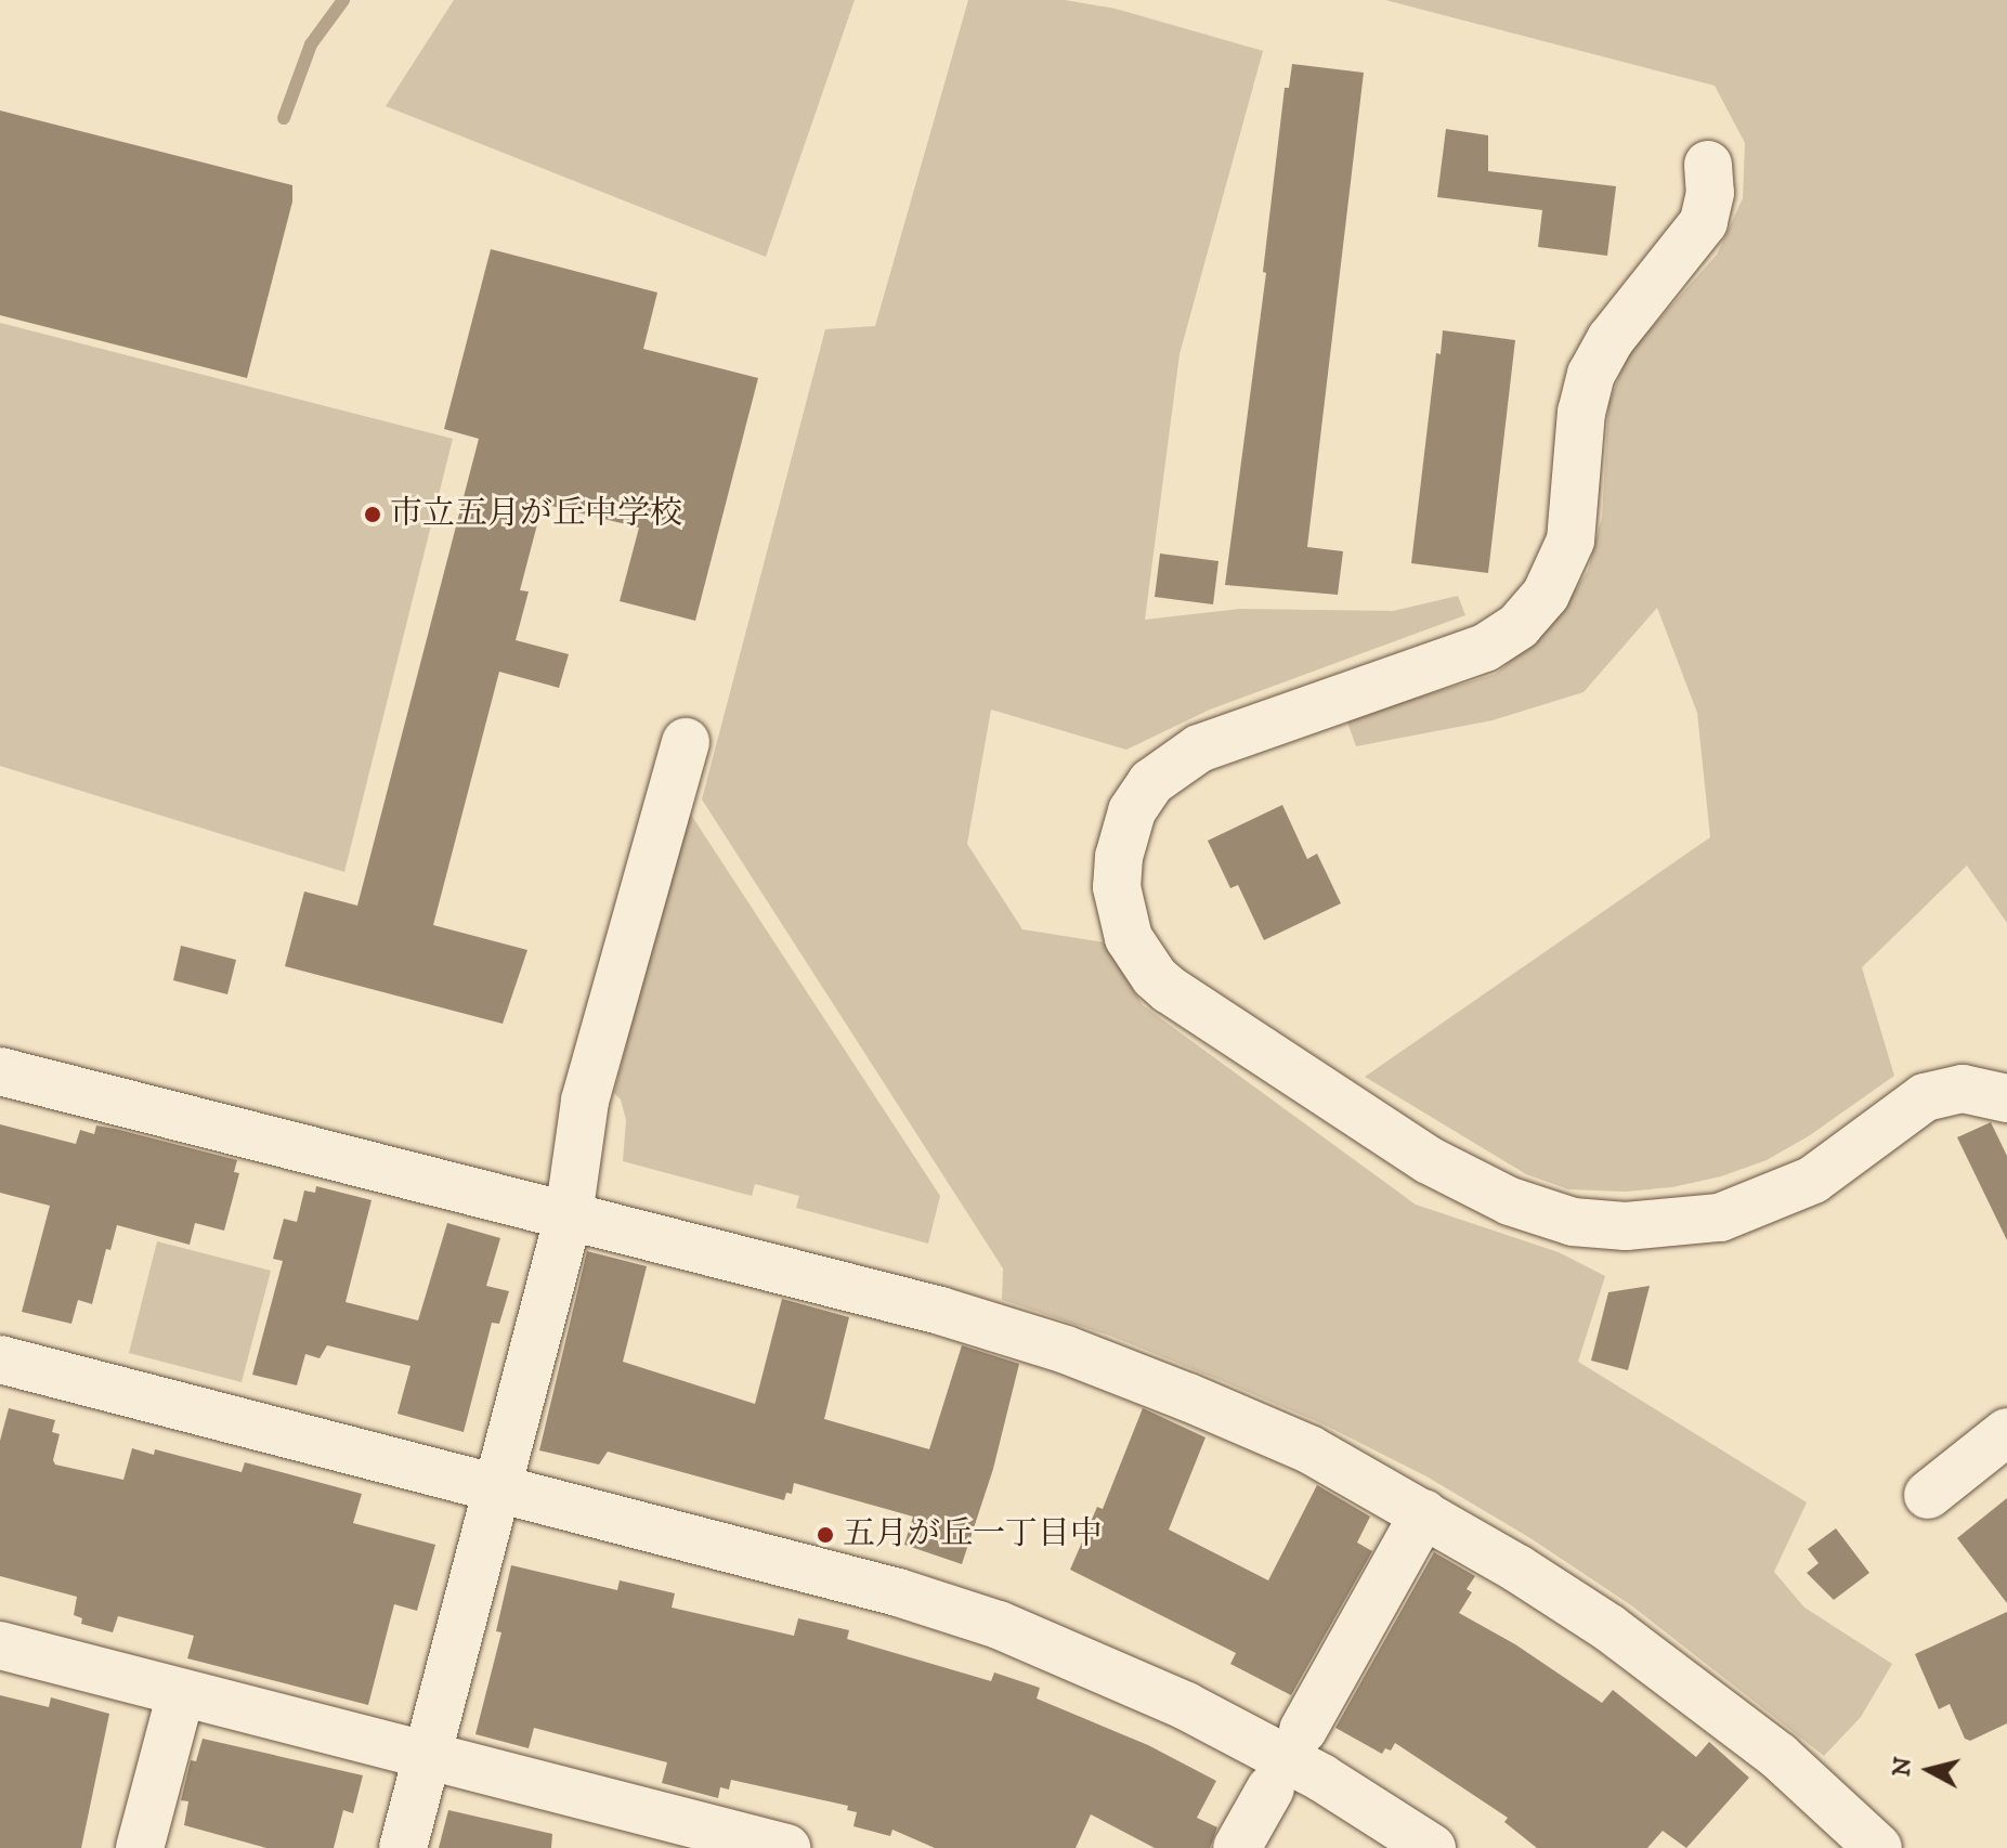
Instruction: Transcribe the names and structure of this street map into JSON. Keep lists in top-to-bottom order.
{
  "places": ["市立五月が丘中学校", "五月が丘一丁目中"],
  "north": "left"
}
